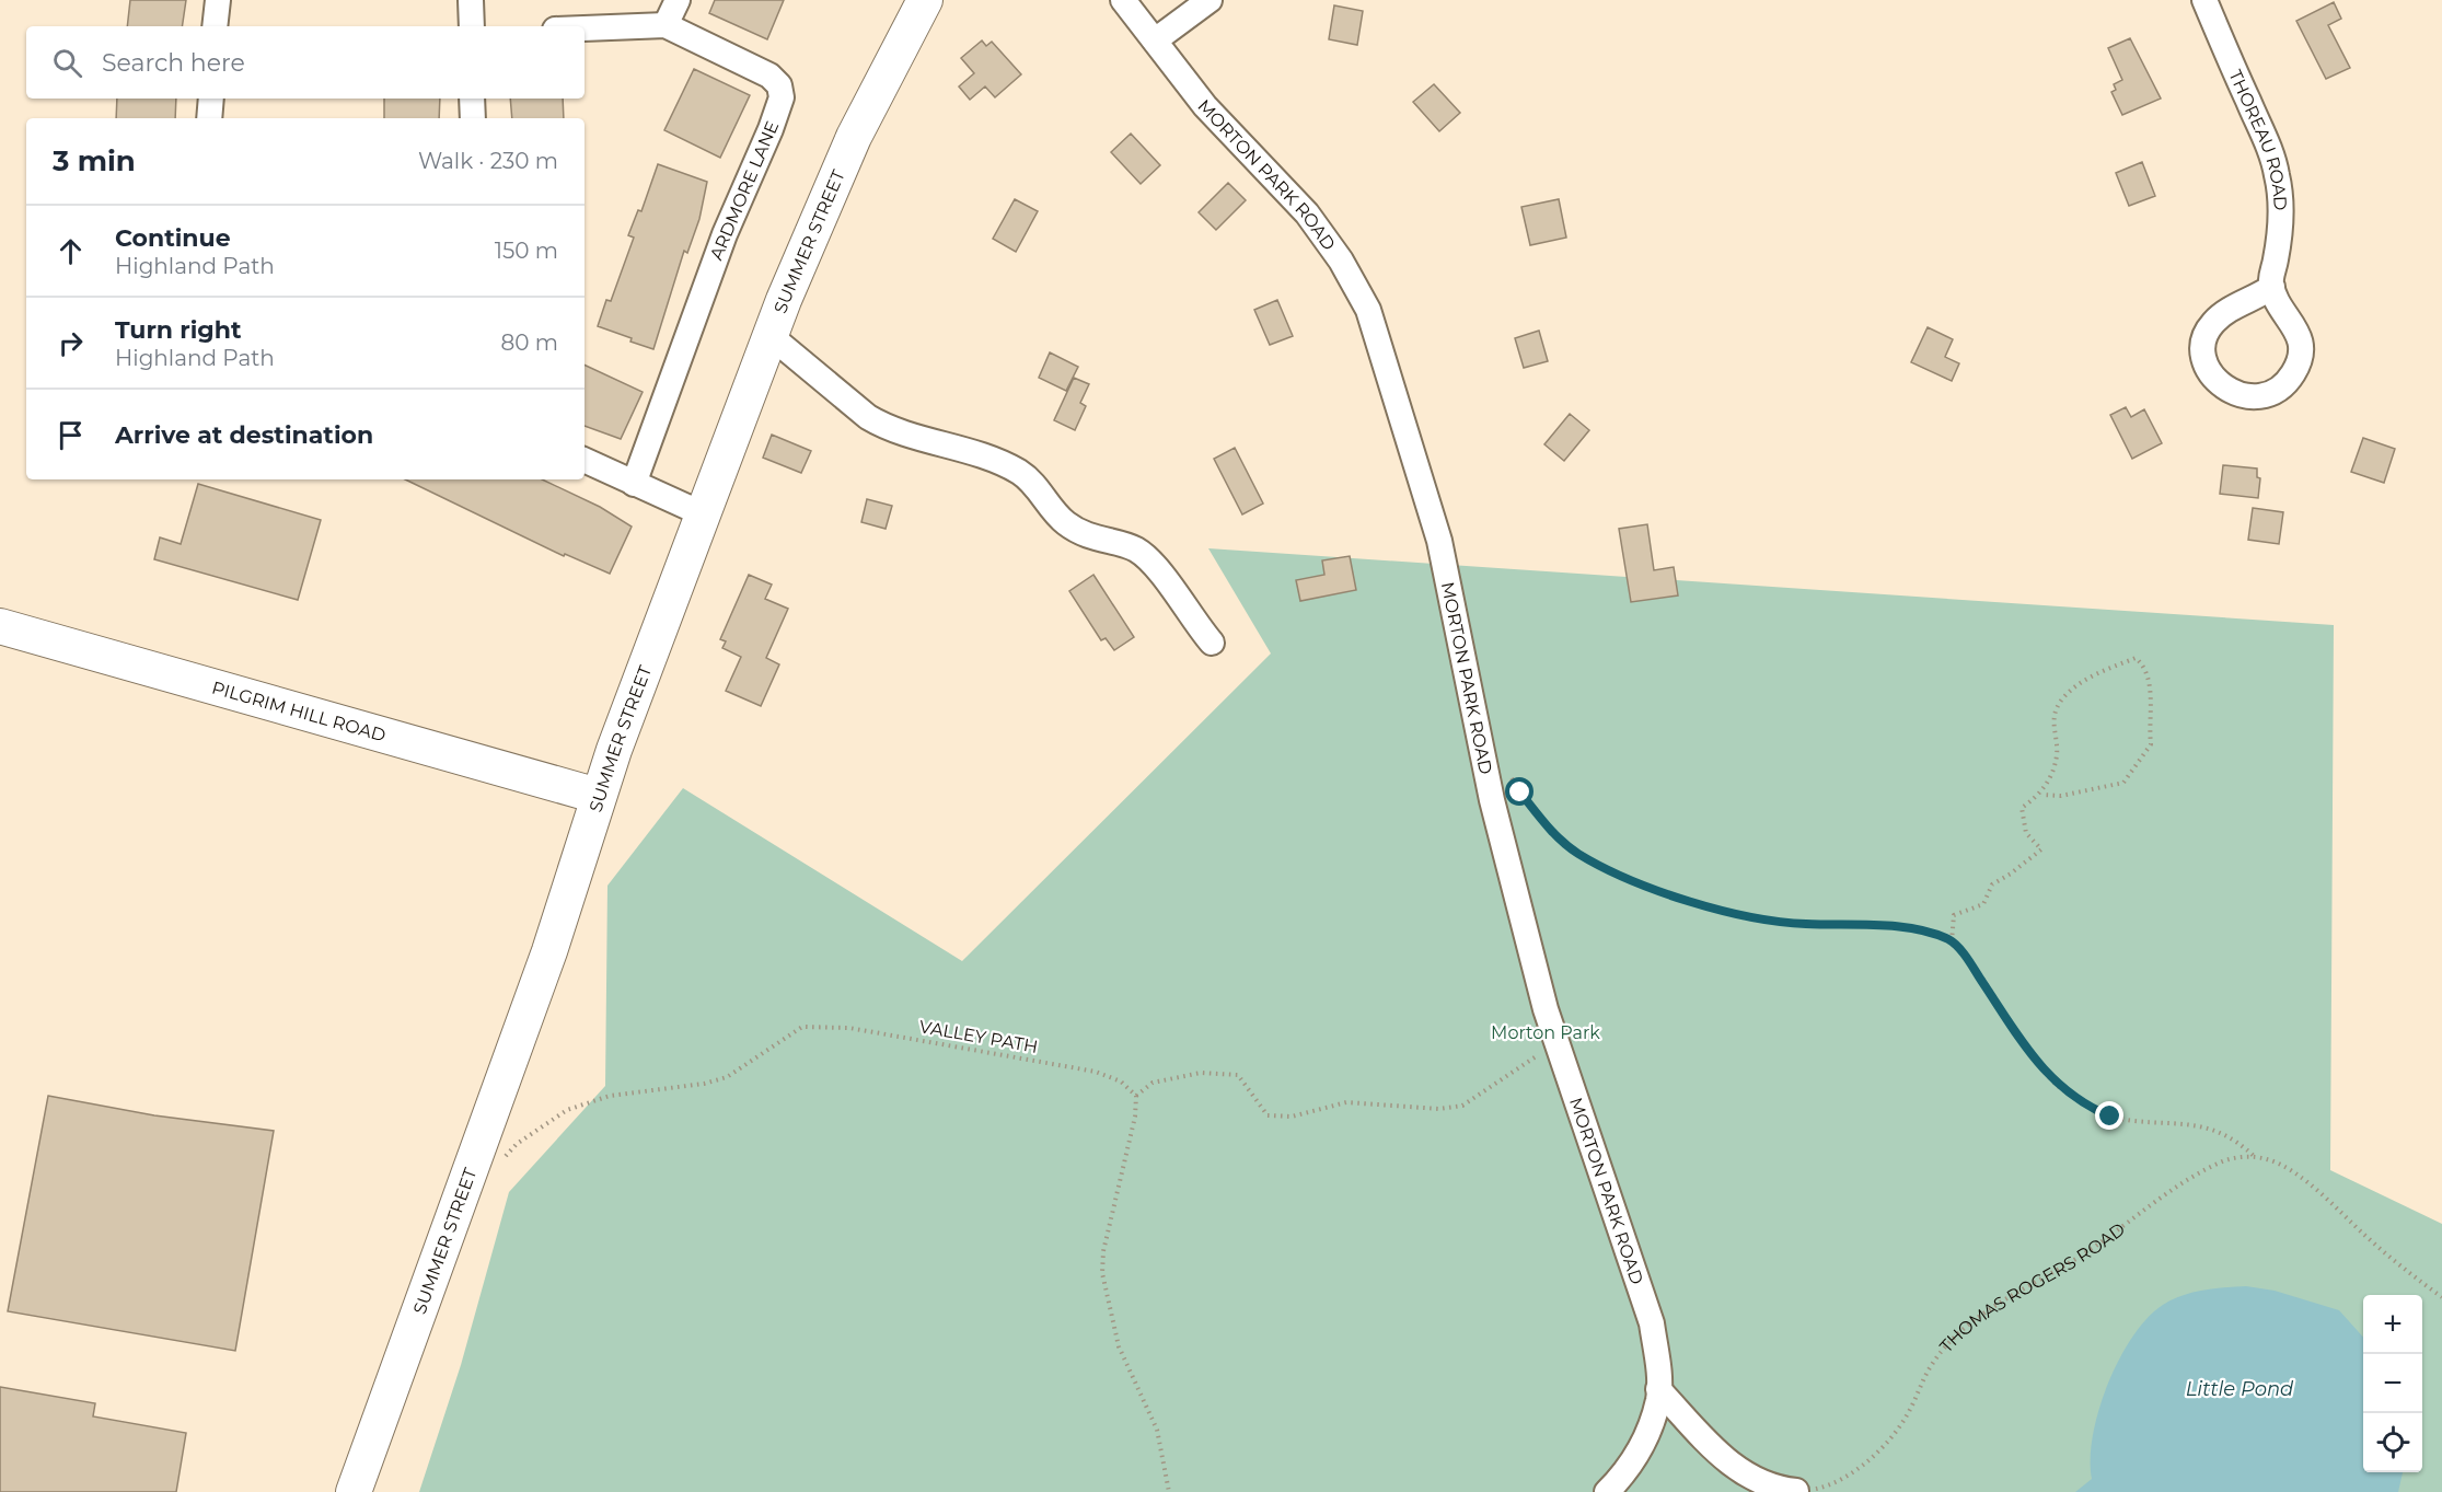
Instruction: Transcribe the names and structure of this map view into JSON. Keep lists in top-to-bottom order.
{
  "streets": {
    "main road": ["SUMMER STREET", "PILGRIM HILL ROAD"],
    "street": ["THOREAU ROAD", "MORTON PARK ROAD", "ARDMORE LANE"],
    "path": ["VALLEY PATH", "THOMAS ROGERS ROAD"]
  },
  "crossings": [
    ["SUMMER STREET", "PILGRIM HILL ROAD"]
  ],
  "water": ["Little Pond"],
  "parks": ["Morton Park"],
  "page": {
    "search": "Search here",
    "heading": ["3 min", "Walk · 230 m"],
    "list": [
      ["Continue", "Highland Path", "150 m"],
      ["Turn right", "Highland Path", "80 m"],
      "Arrive at destination"
    ],
    "map_buttons": ["+", "−"]
  }
}
